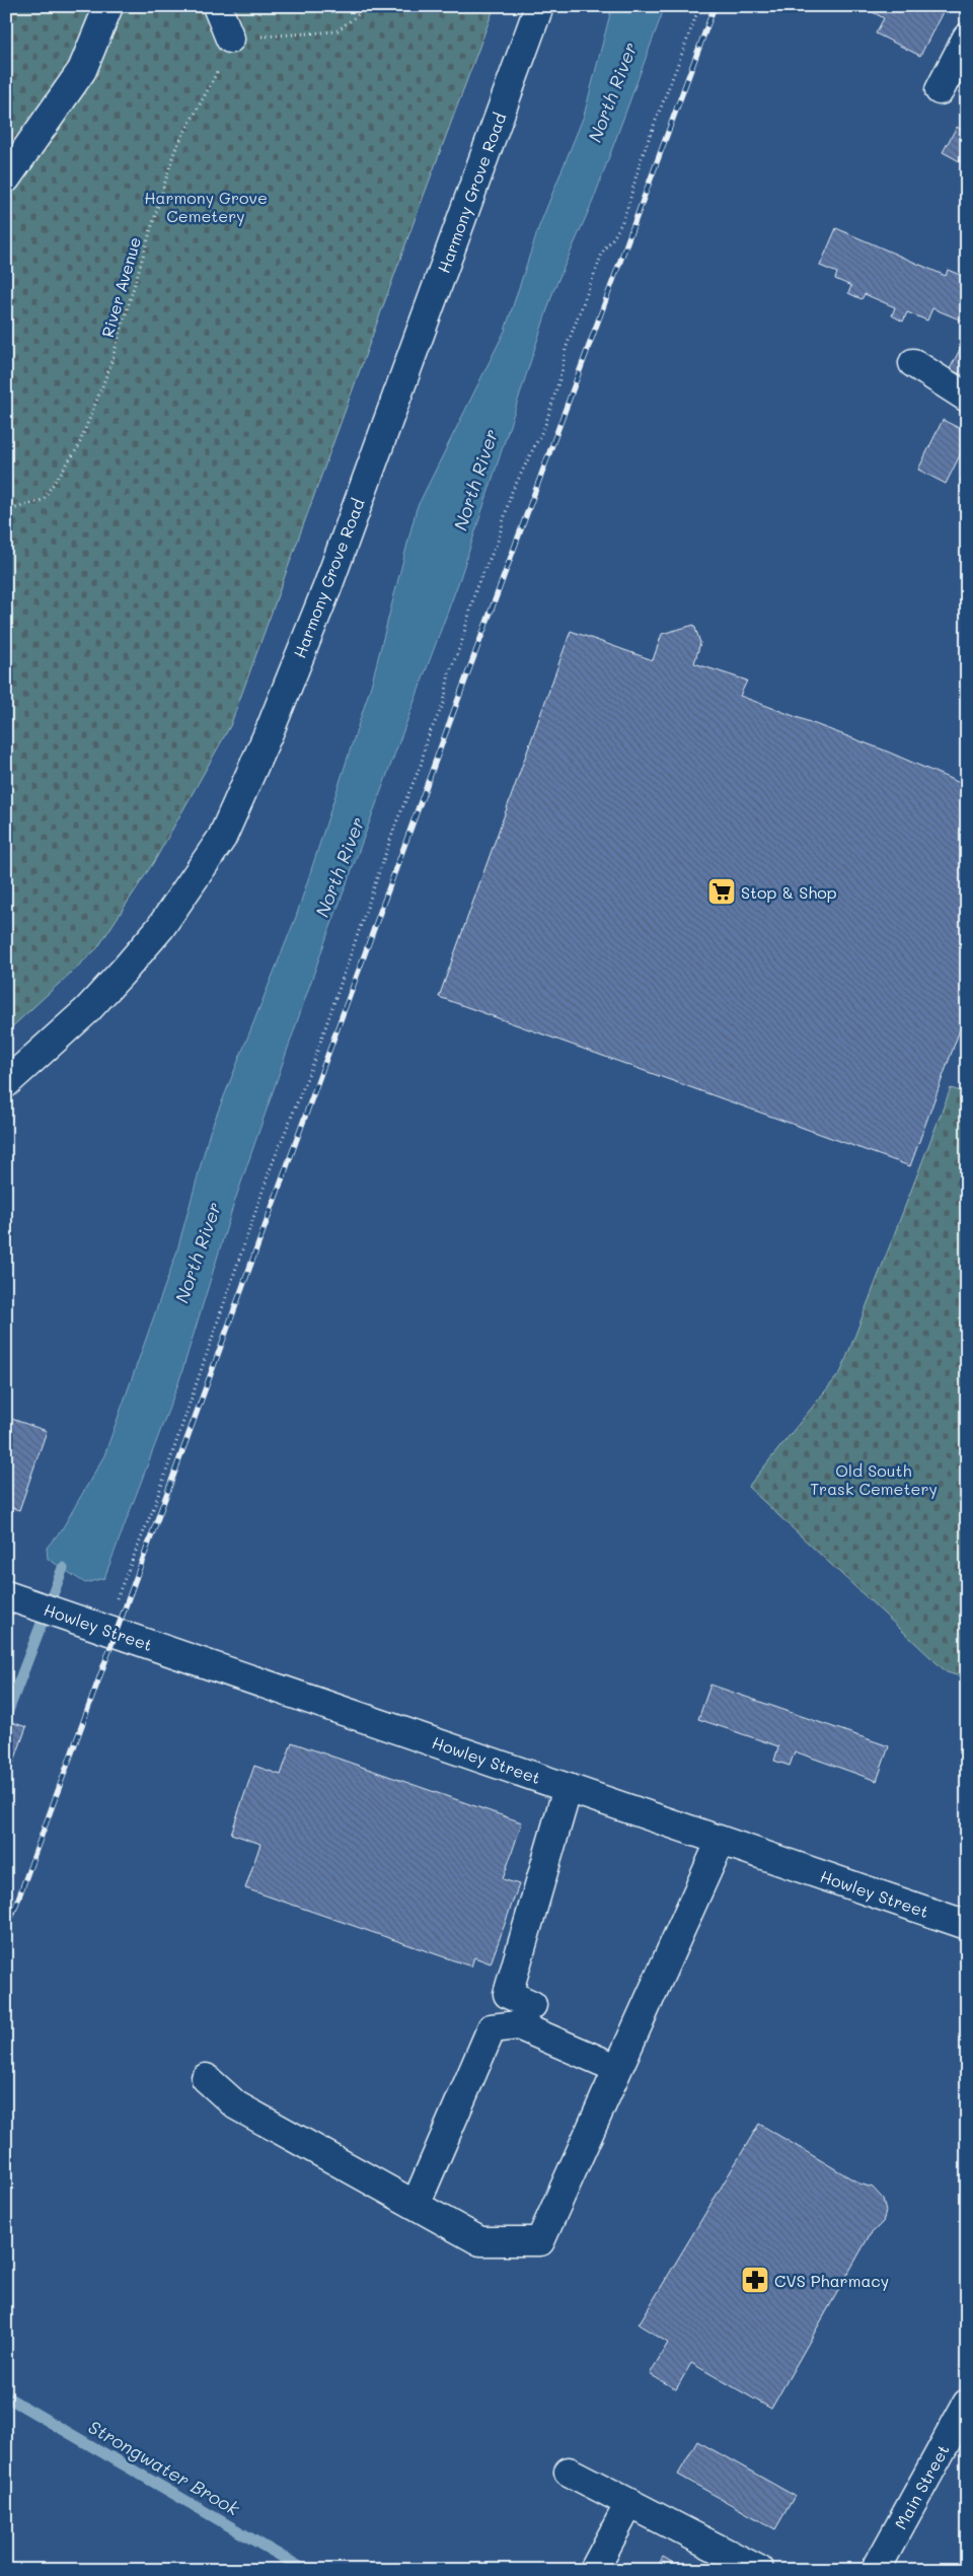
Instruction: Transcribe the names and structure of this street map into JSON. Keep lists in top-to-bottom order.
{
  "streets": {
    "street": ["Harmony Grove Road", "Howley Street", "Main Street"],
    "path": ["River Avenue"]
  },
  "water": ["North River", "Strongwater Brook"],
  "parks": ["Harmony Grove Cemetery", "Old South Trask Cemetery"],
  "places": {
    "supermarket": ["Stop & Shop"],
    "pharmacy": ["CVS Pharmacy"]
  }
}
